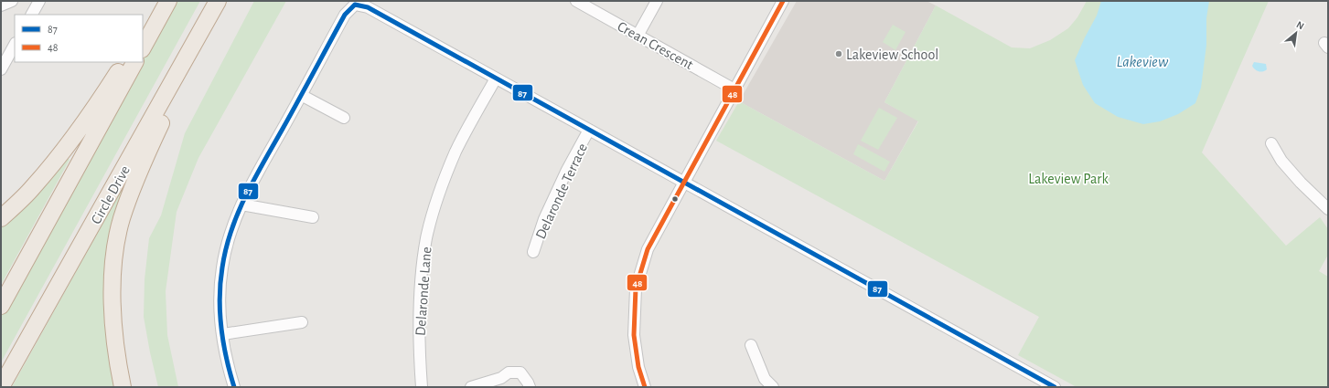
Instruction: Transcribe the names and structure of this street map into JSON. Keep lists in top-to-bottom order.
{
  "streets": {
    "highway": ["Circle Drive"],
    "street": ["Crean Crescent", "Delaronde Terrace", "Delaronde Lane"]
  },
  "water": ["Lakeview"],
  "parks": ["Lakeview Park"],
  "places": ["Lakeview School"],
  "lines": ["transit line 48", "transit line 87"],
  "legend": ["87", "48"],
  "north": "top right"
}
